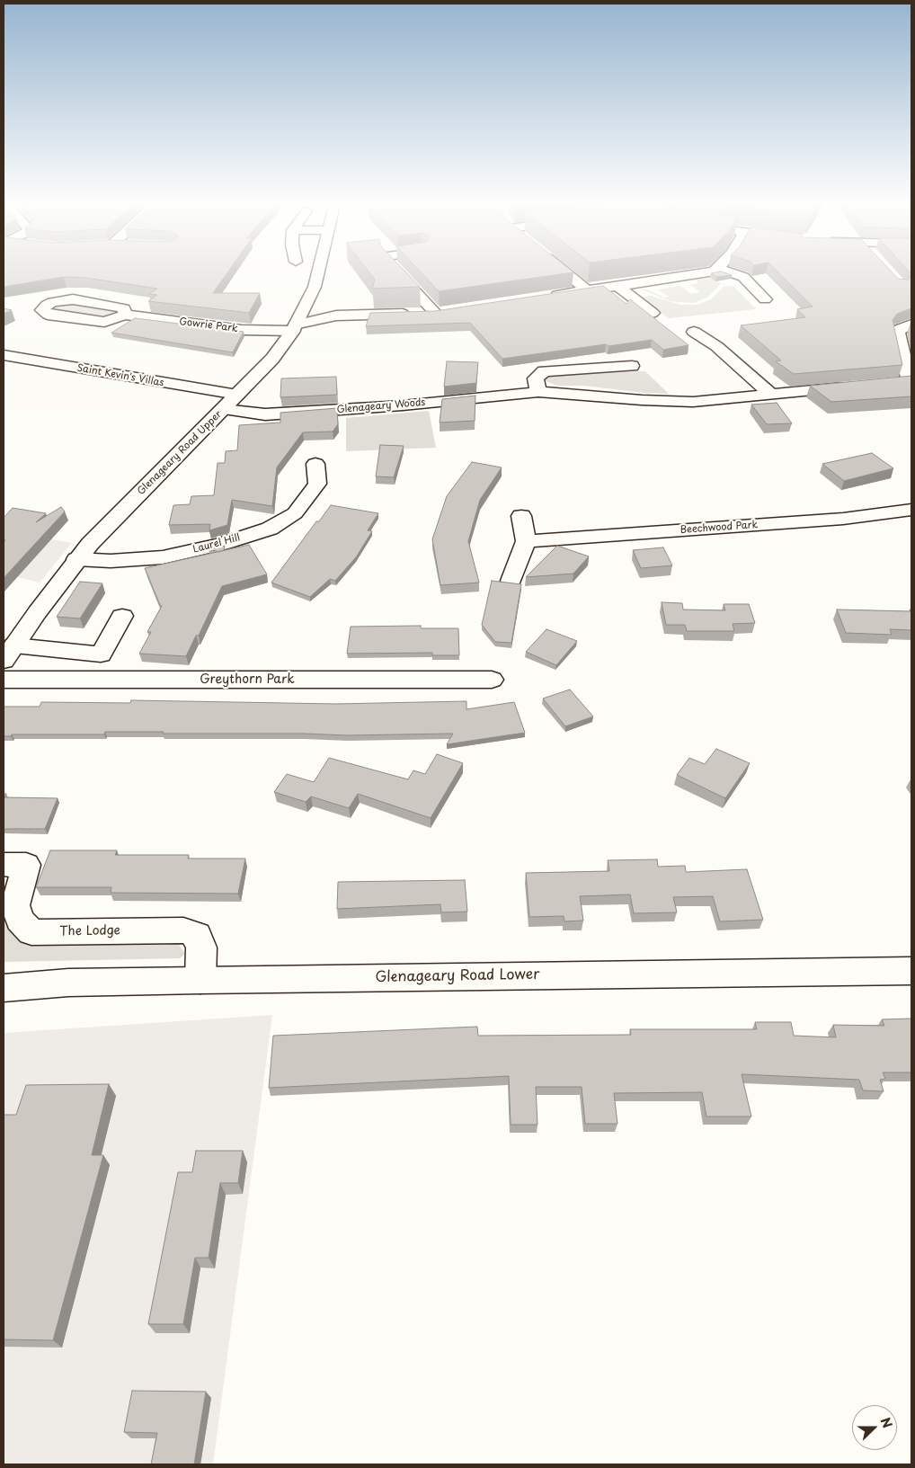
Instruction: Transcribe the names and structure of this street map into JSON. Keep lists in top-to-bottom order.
{
  "streets": {
    "street": [
      "Gowrie Park",
      "Saint Kevin's Villas",
      "Glenageary Woods",
      "Glenageary Road Upper",
      "Beechwood Park",
      "Laurel Hill",
      "Greythorn Park",
      "The Lodge",
      "Glenageary Road Lower"
    ]
  },
  "crossings": [
    ["Gowrie Park", "Glenageary Road Upper"],
    ["Saint Kevin's Villas", "Glenageary Woods"],
    ["Saint Kevin's Villas", "Glenageary Road Upper"],
    ["Glenageary Woods", "Glenageary Road Upper"],
    ["Glenageary Road Upper", "Laurel Hill"],
    ["The Lodge", "Glenageary Road Lower"]
  ],
  "north": "right"
}
